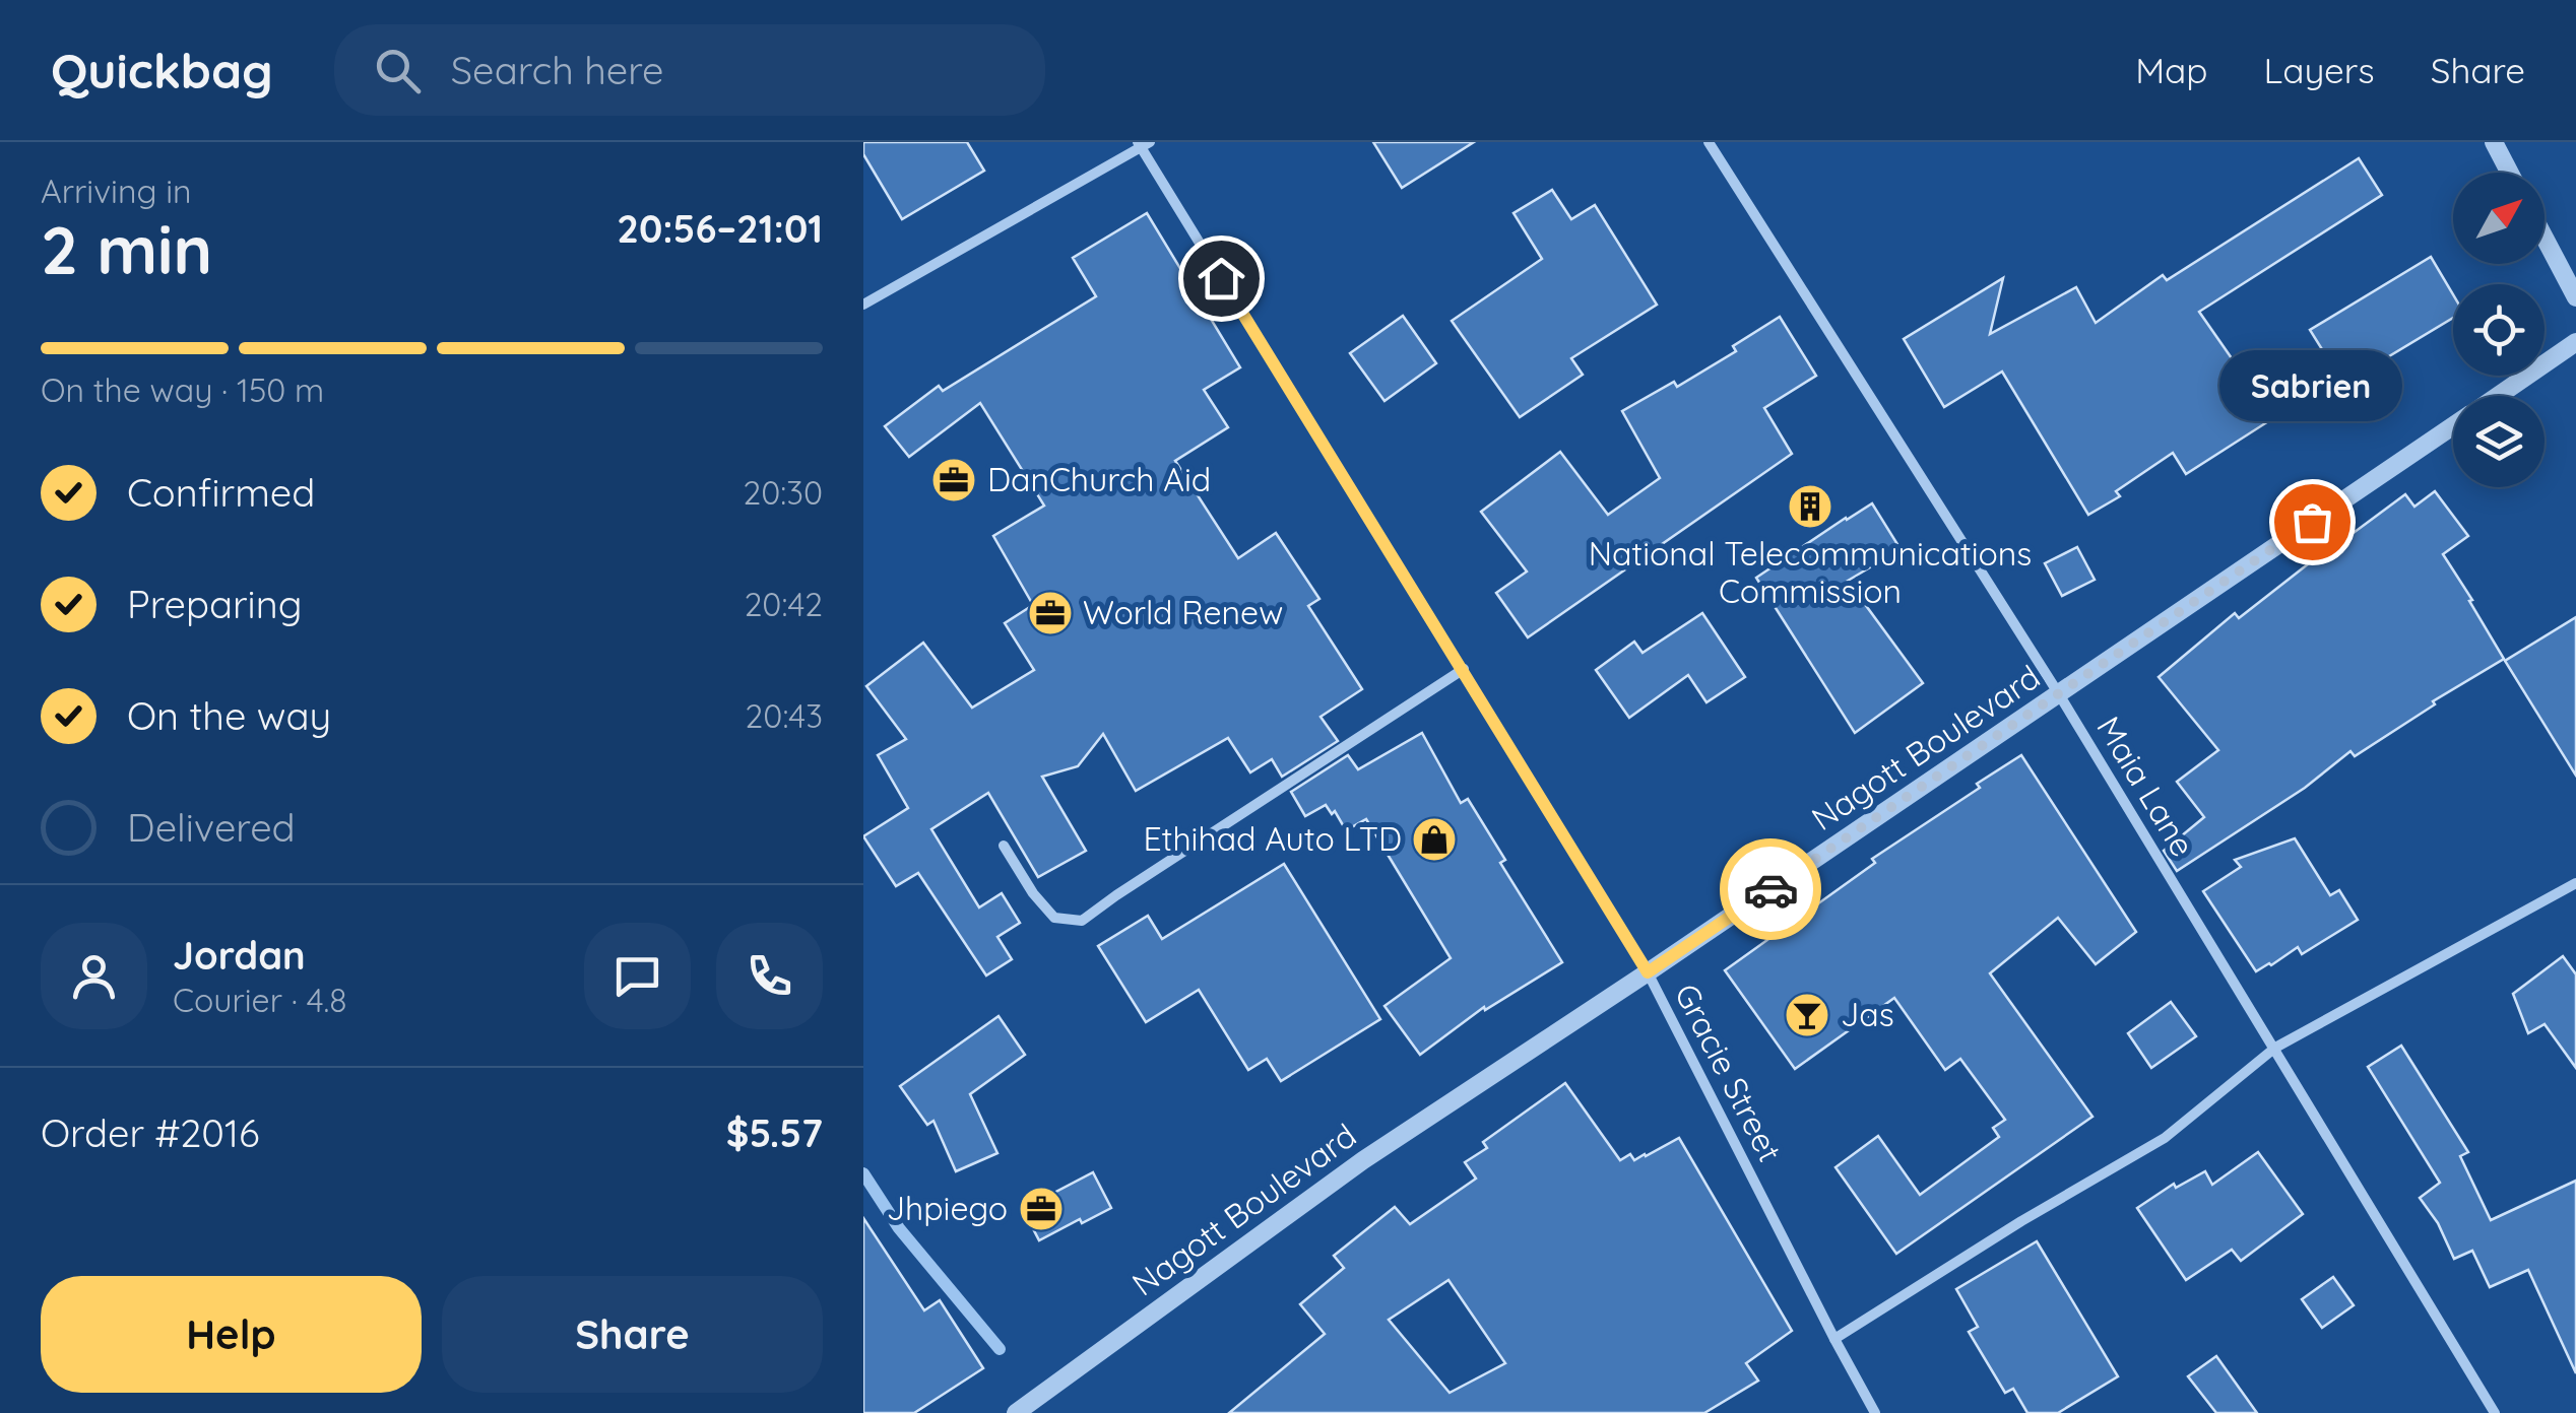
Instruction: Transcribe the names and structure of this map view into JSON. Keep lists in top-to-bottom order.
{
  "streets": {
    "street": ["Nagott Boulevard", "Maia Lane", "Gracie Street"]
  },
  "crossings": [
    ["Nagott Boulevard", "Maia Lane"],
    ["Nagott Boulevard", "Gracie Street"]
  ],
  "places": {
    "office": ["DanChurch Aid", "World Renew", "Jhpiego"],
    "building": ["National Telecommunications Commission"],
    "other": ["Sabrien"],
    "shop": ["Ethihad Auto LTD"],
    "bar": ["Jas"]
  },
  "north": "top right",
  "page": {
    "header": "Quickbag",
    "search": "Search here",
    "nav": ["Map", "Layers", "Share"],
    "heading": ["2 min", "Arriving in", "20:56–21:01"],
    "panel": [
      "Jordan",
      "Courier · 4.8",
      "Order #2016",
      "$5.57"
    ],
    "bar": "On the way · 150 m",
    "bubble": "Sabrien",
    "list": [
      ["Confirmed", "20:30"],
      ["Preparing", "20:42"],
      ["On the way", "20:43"],
      "Delivered"
    ],
    "buttons": ["Help", "Share"]
  }
}
